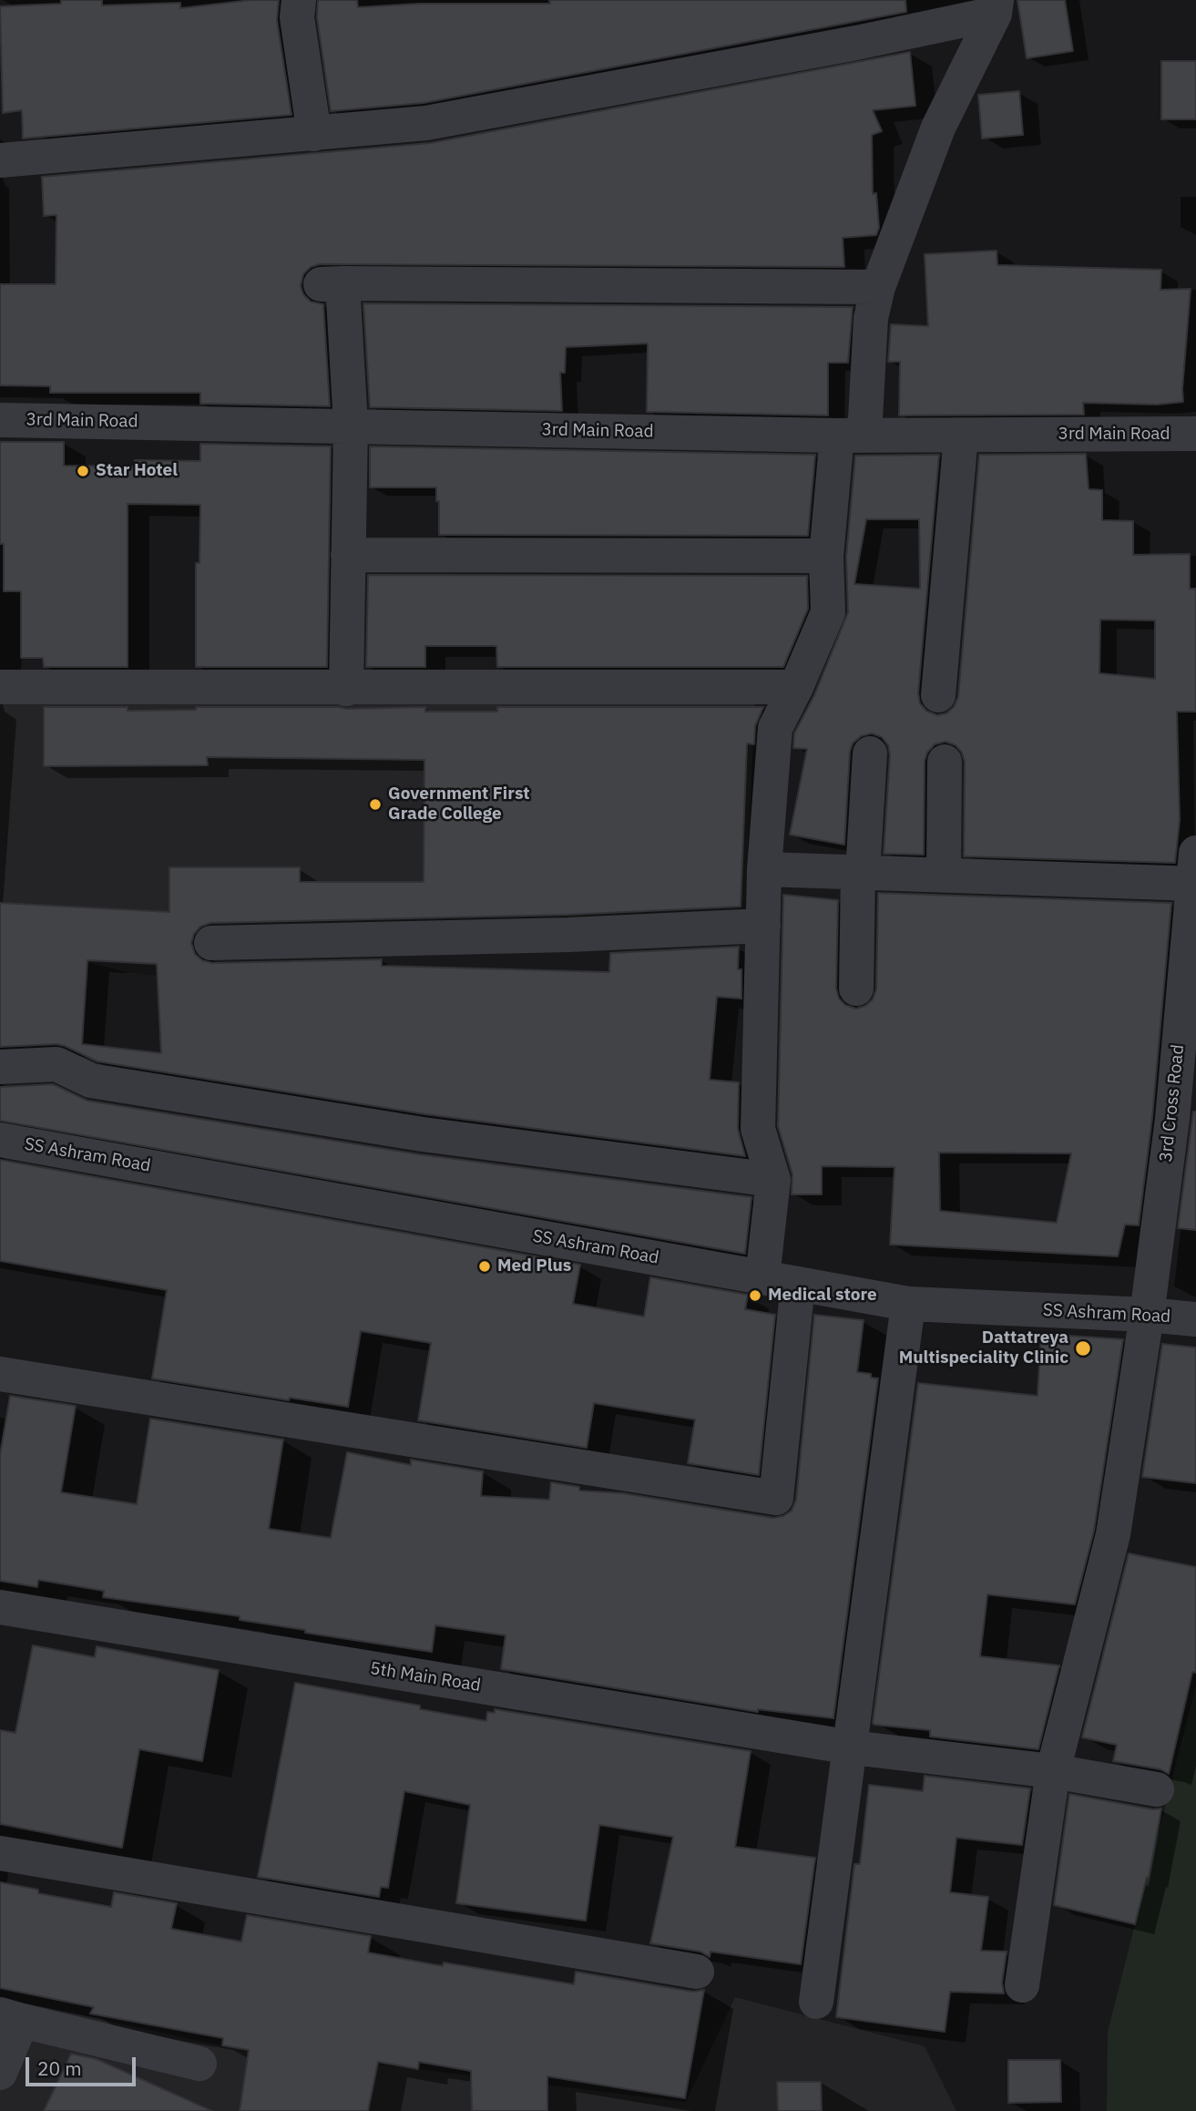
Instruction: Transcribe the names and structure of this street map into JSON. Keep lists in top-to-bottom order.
{
  "streets": {
    "street": [
      "3rd Main Road",
      "3rd Cross Road",
      "SS Ashram Road",
      "5th Main Road"
    ]
  },
  "crossings": [
    ["3rd Cross Road", "SS Ashram Road"],
    ["3rd Cross Road", "5th Main Road"]
  ],
  "places": [
    "Star Hotel",
    "Government First Grade College",
    "Med Plus",
    "Medical store",
    "Dattatreya Multispeciality Clinic"
  ],
  "scale_bar": "20 m"
}
